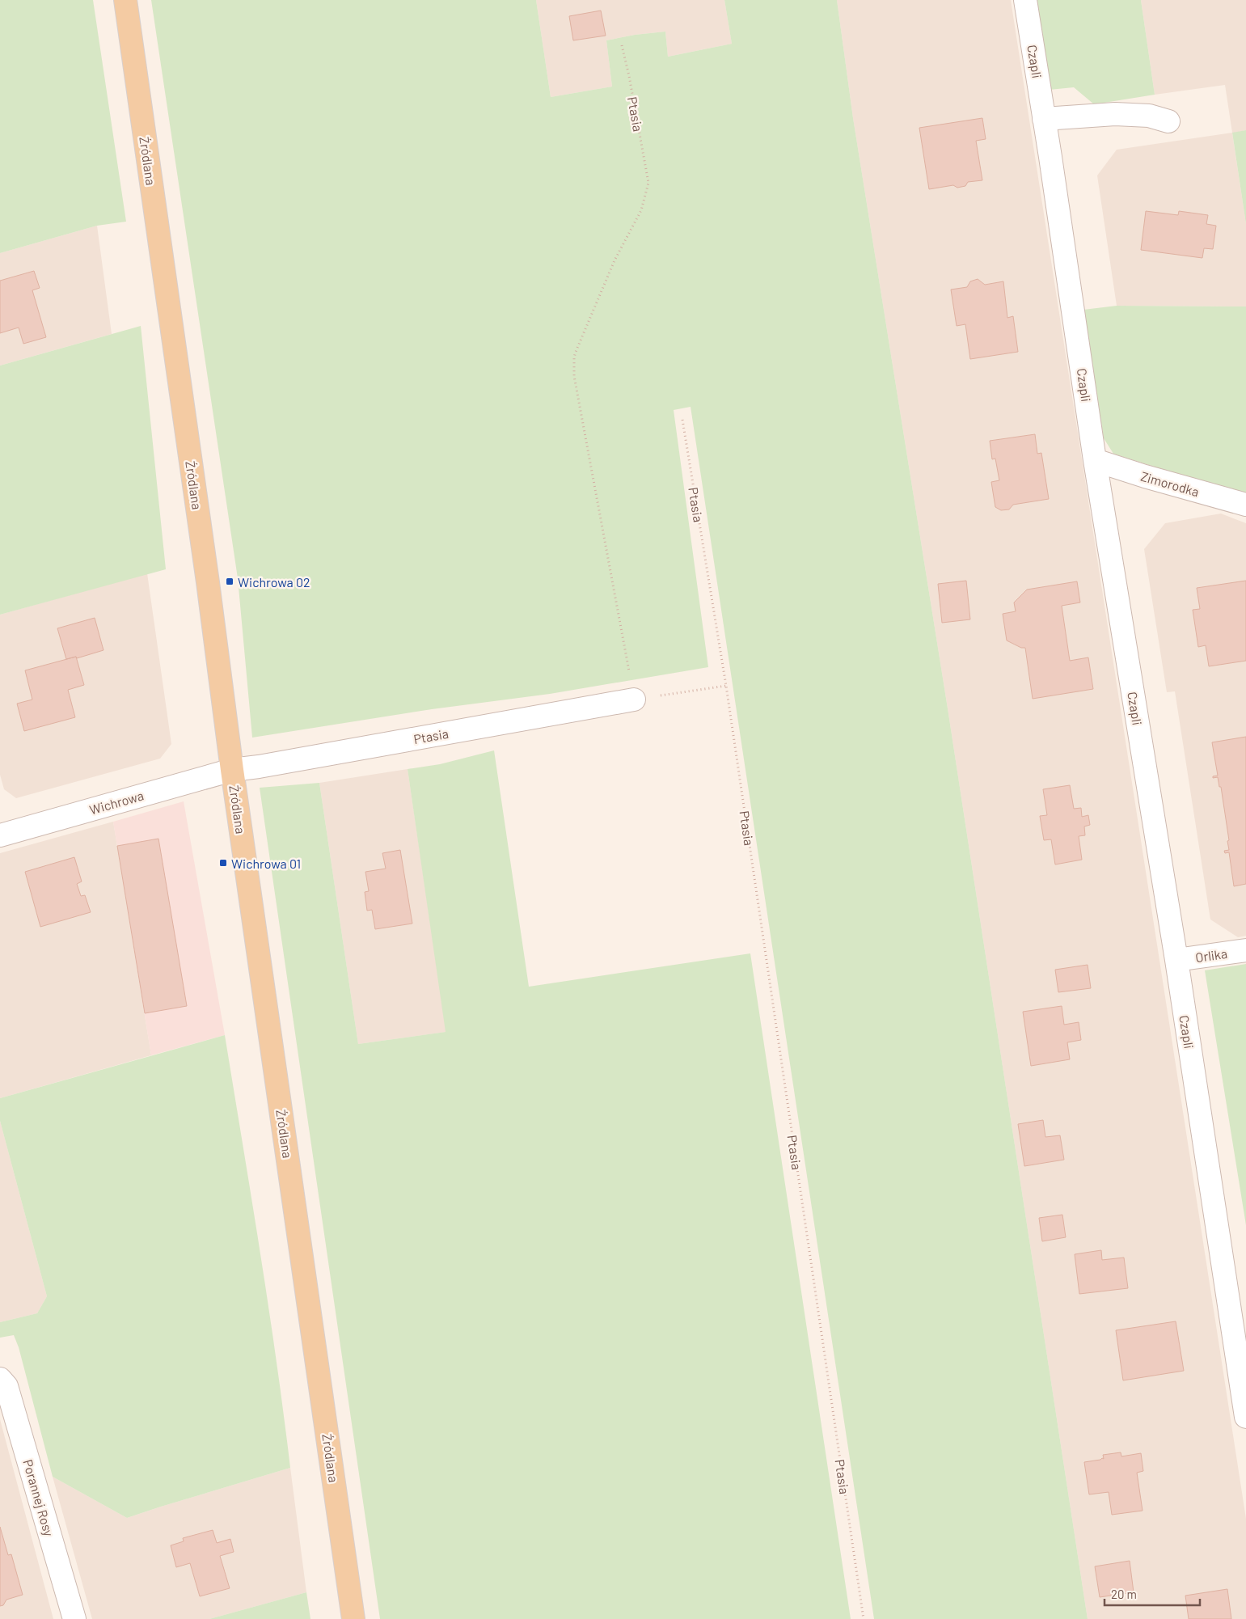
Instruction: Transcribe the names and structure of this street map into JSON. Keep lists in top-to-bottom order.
{
  "streets": {
    "main road": ["Źródlana"],
    "street": [
      "Czapli",
      "Ptasia",
      "Zimorodka",
      "Wichrowa",
      "Orlika",
      "Porannej Rosy"
    ]
  },
  "crossings": [
    ["Czapli", "Zimorodka"],
    ["Czapli", "Orlika"],
    ["Ptasia", "Źródlana"],
    ["Ptasia", "Wichrowa"],
    ["Źródlana", "Wichrowa"]
  ],
  "places": {
    "transit": ["Wichrowa 02", "Wichrowa 01"]
  },
  "scale_bar": "20 m"
}
